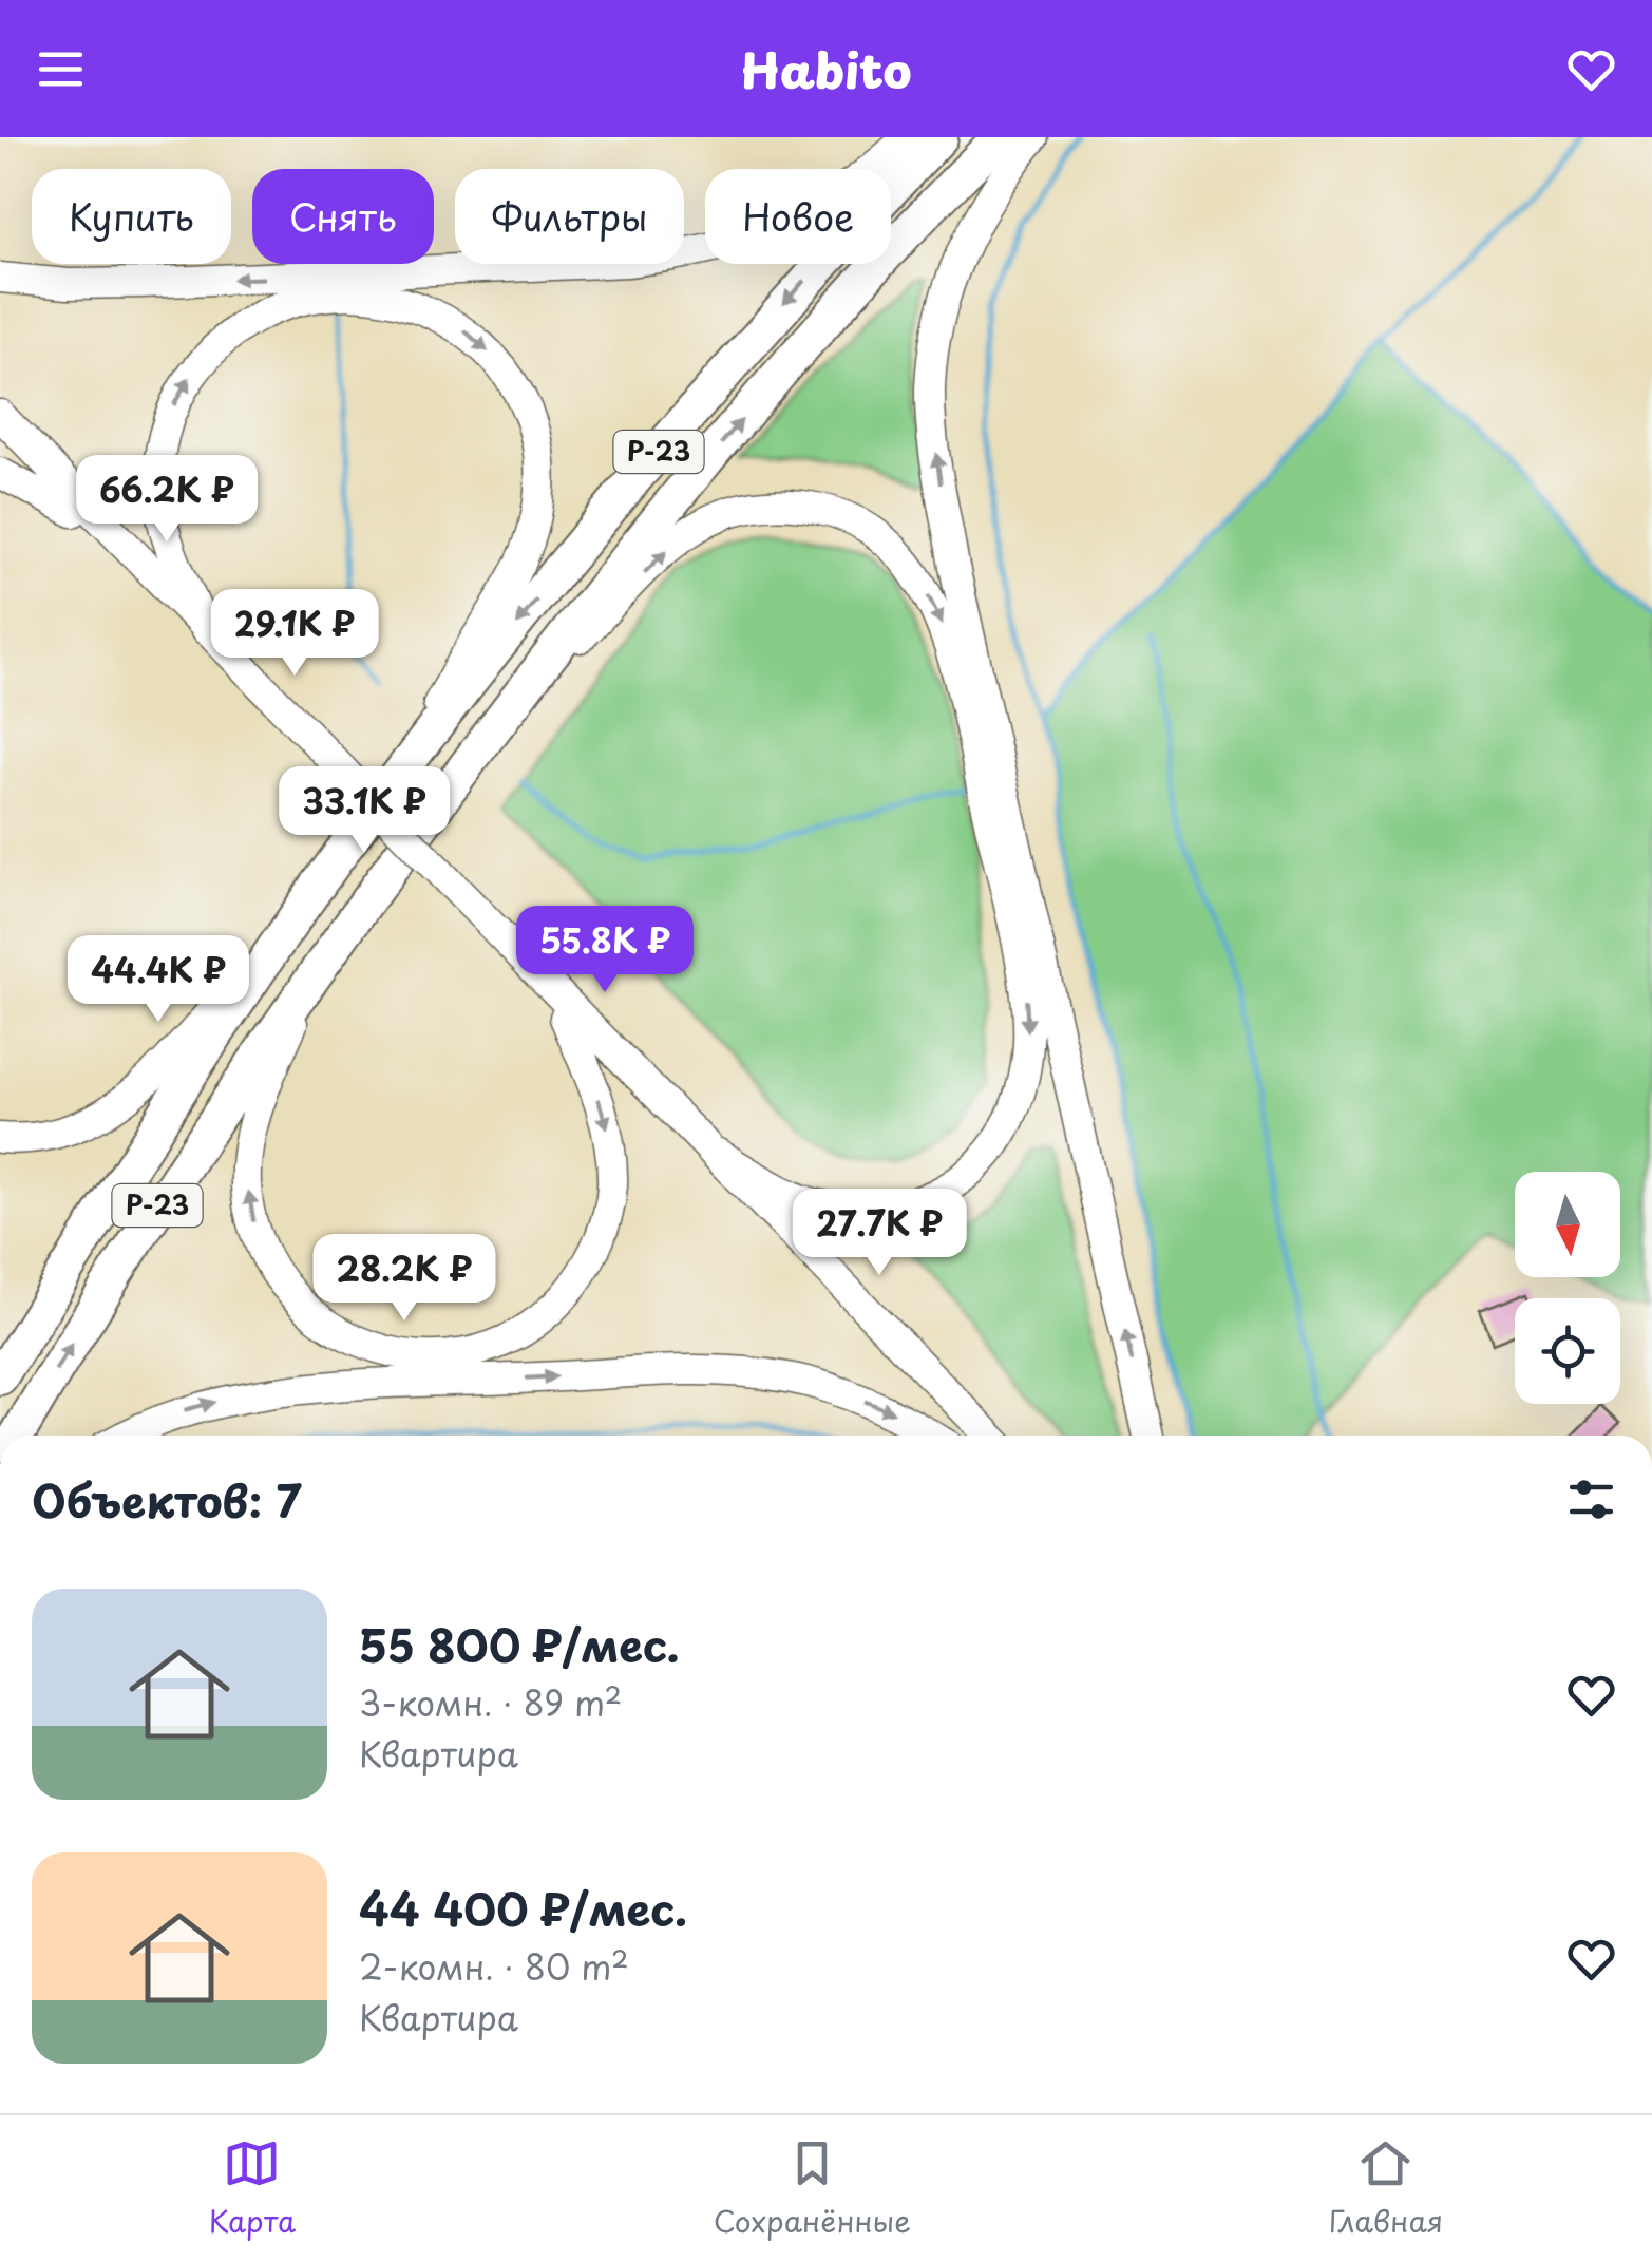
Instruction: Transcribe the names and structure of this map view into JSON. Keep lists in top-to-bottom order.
{
  "streets": {
    "highway": ["Р-23"]
  },
  "north": "bottom",
  "page": {
    "header": "Habito",
    "chip": [
      "Купить",
      "Снять",
      "Фильтры",
      "Новое"
    ],
    "price": [
      "66.2K ₽",
      "29.1K ₽",
      "33.1K ₽",
      "55.8K ₽",
      "44.4K ₽",
      "27.7K ₽",
      "28.2K ₽"
    ],
    "heading": "Объектов: 7",
    "list": [
      {
        "name": "55 800 ₽/мес.",
        "note": "3-комн. · 89 m² · Квартира"
      },
      {
        "name": "44 400 ₽/мес.",
        "note": "2-комн. · 80 m² · Квартира"
      }
    ],
    "tabs": ["Карта", "Сохранённые", "Главная"]
  }
}
